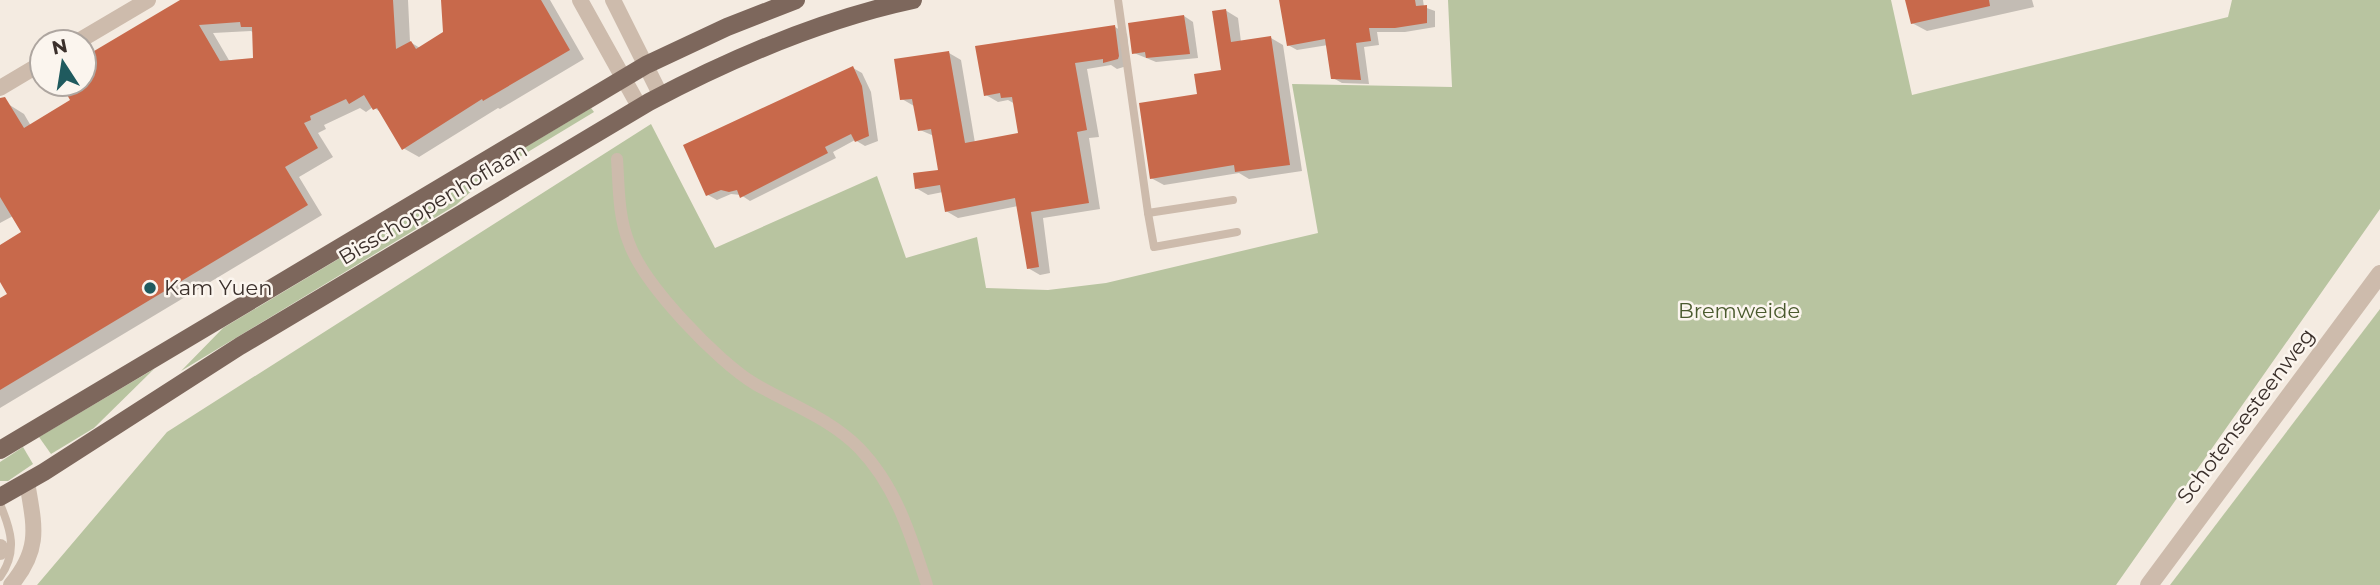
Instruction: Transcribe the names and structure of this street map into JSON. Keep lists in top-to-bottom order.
{
  "streets": {
    "main road": ["Bisschoppenhoflaan"],
    "street": ["Schotensesteenweg"]
  },
  "parks": ["Bremweide"],
  "places": ["Kam Yuen"],
  "north": "top"
}
